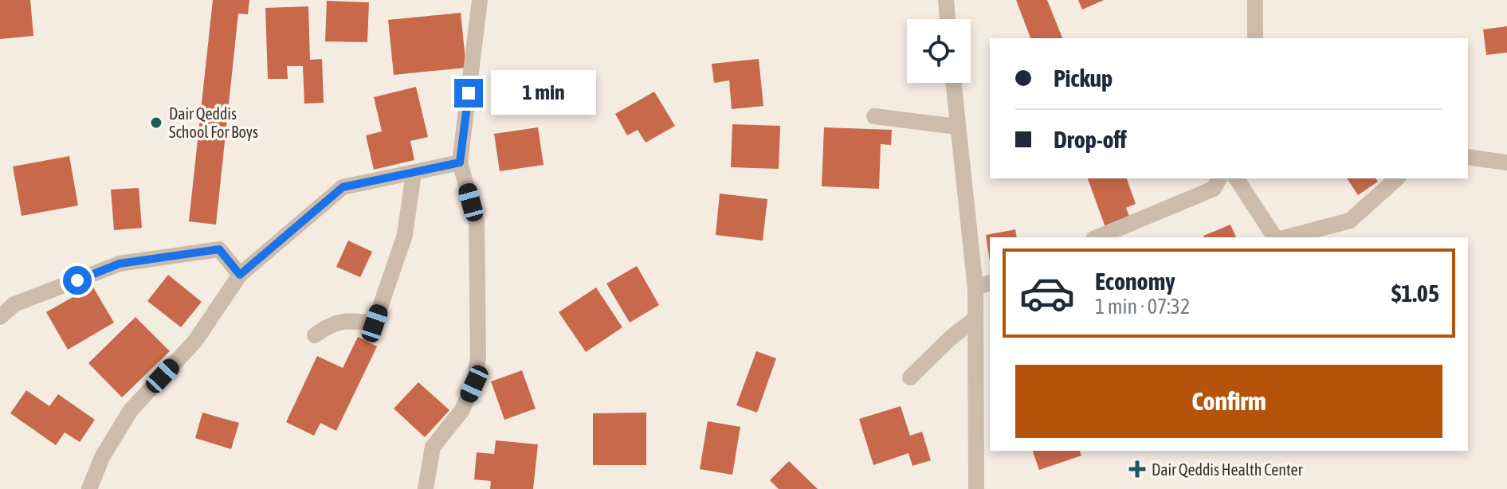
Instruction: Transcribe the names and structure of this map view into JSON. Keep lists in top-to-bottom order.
{
  "places": {
    "other": ["Dair Qeddis School For Boys"],
    "health": ["Dair Qeddis Health Center"]
  },
  "page": {
    "banner": ["Pickup", "Drop-off"],
    "bubble": "1 min",
    "list": [
      {
        "name": "Economy",
        "note": "1 min · 07:32",
        "value": "$1.05"
      }
    ],
    "buttons": "Confirm"
  }
}
